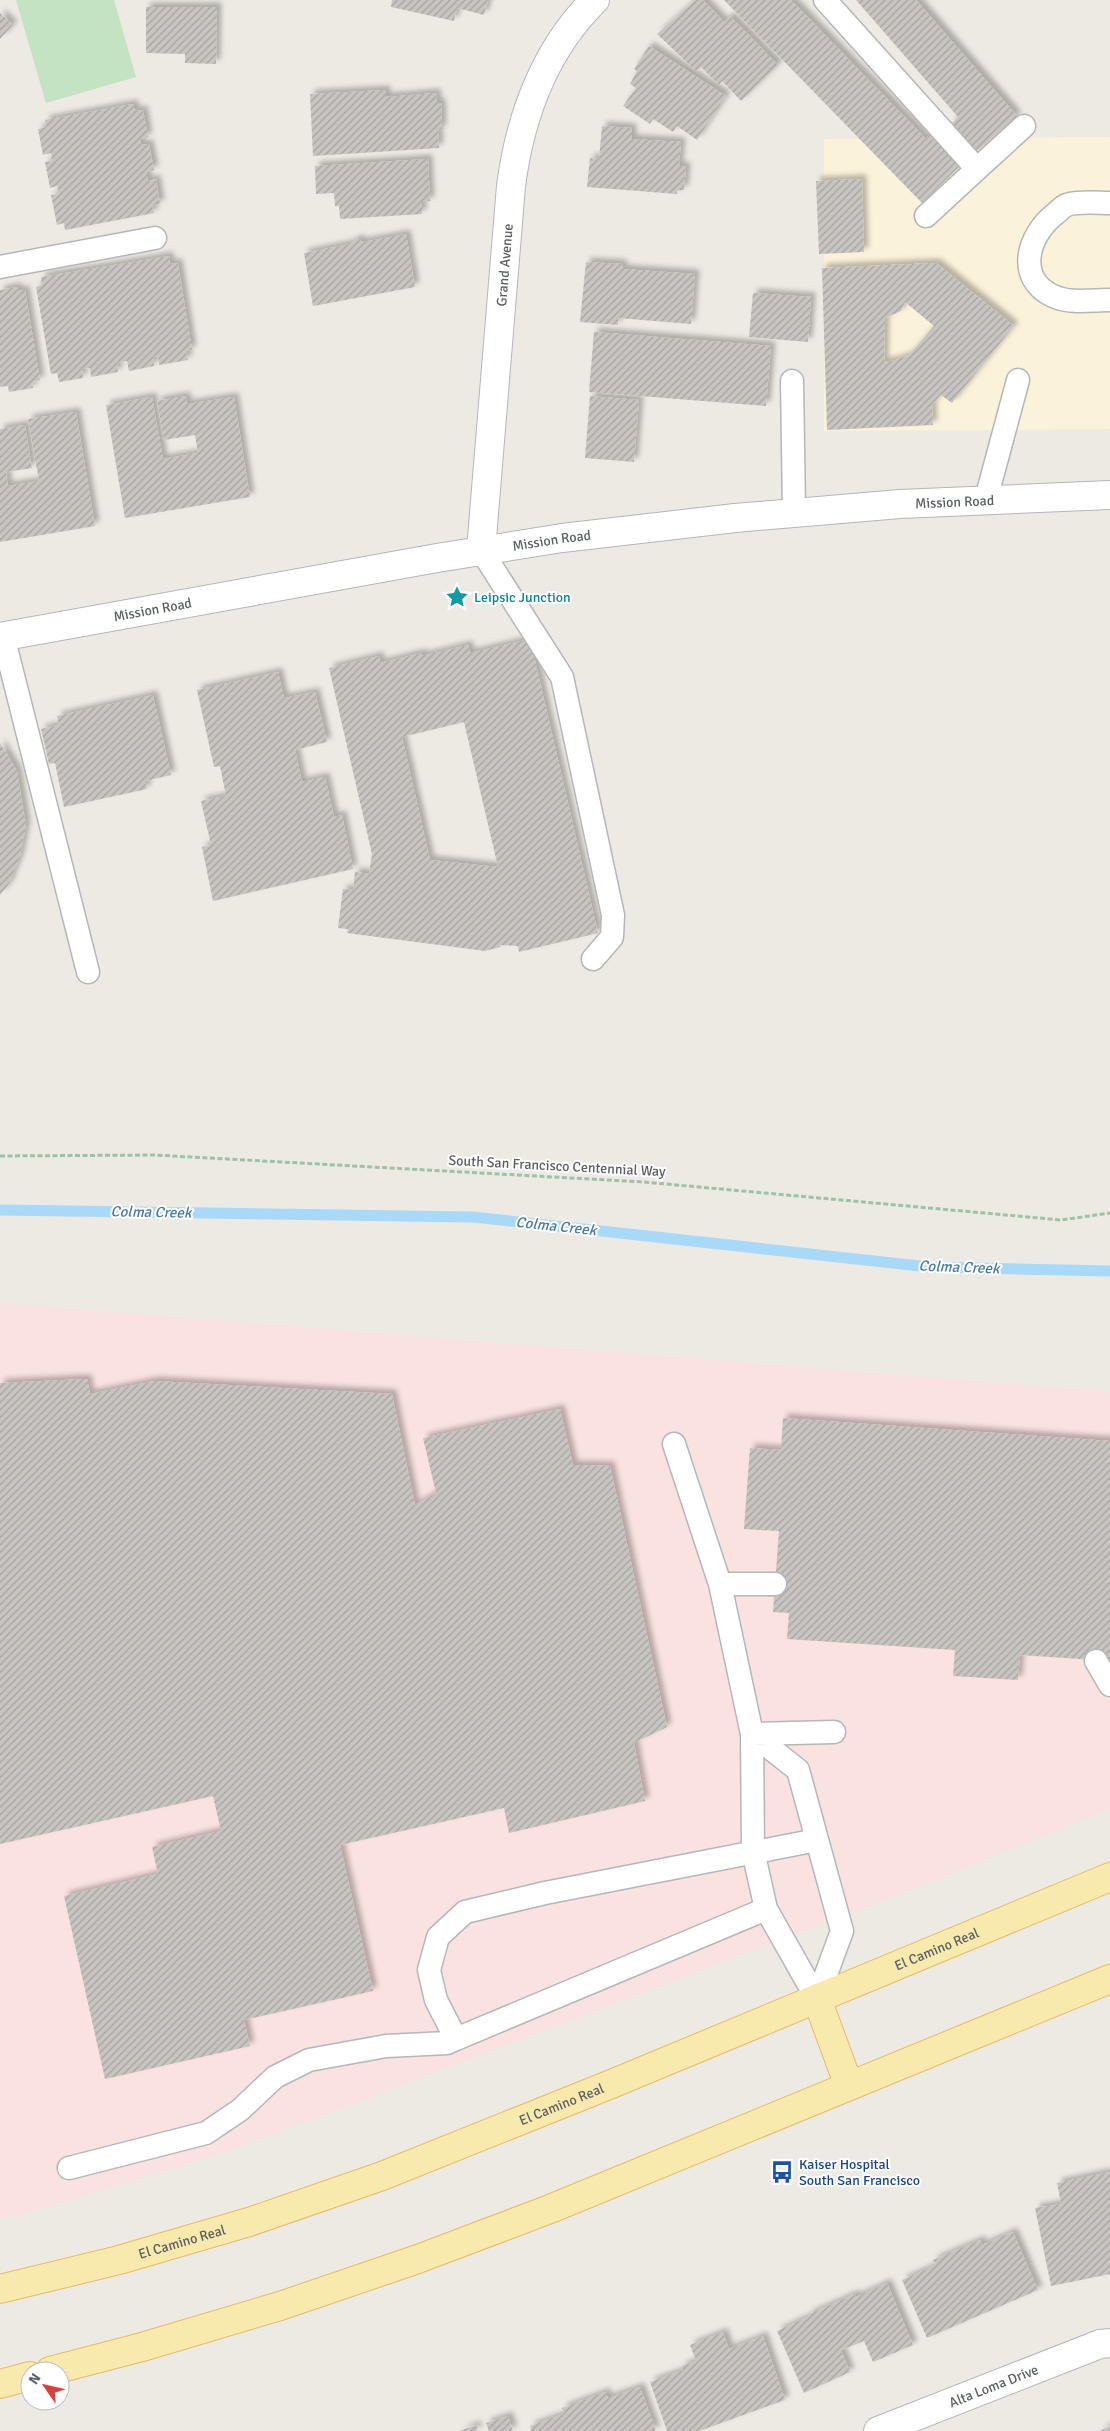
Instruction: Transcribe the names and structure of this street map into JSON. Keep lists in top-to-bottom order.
{
  "streets": {
    "main road": ["El Camino Real"],
    "street": ["Grand Avenue", "Mission Road", "Alta Loma Drive"],
    "path": ["South San Francisco Centennial Way"]
  },
  "crossings": [
    ["Grand Avenue", "Mission Road"]
  ],
  "water": ["Colma Creek"],
  "places": {
    "place": ["Leipsic Junction"],
    "bus stop": ["Kaiser Hospital South San Francisco"]
  },
  "north": "top left"
}
